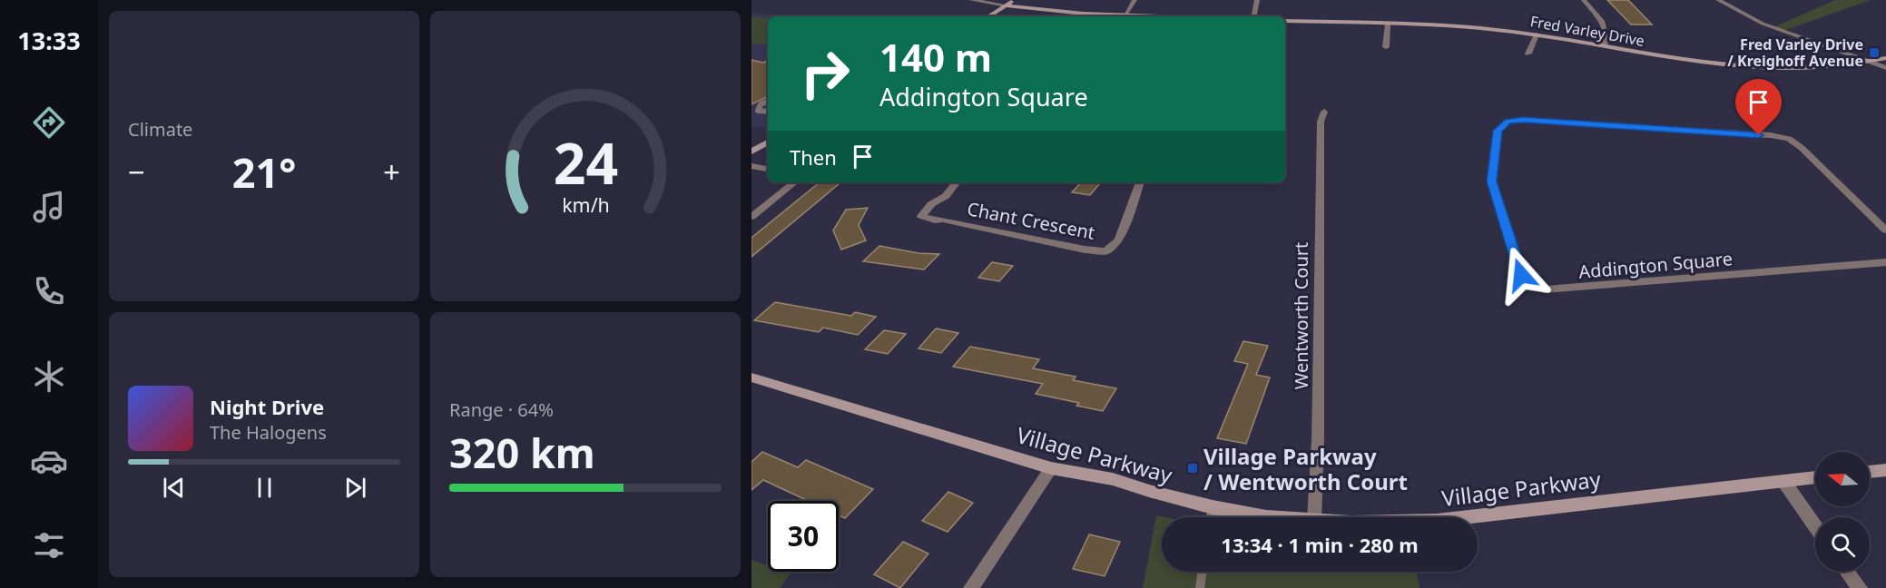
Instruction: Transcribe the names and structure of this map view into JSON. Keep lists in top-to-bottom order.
{
  "streets": {
    "street": [
      "Fred Varley Drive",
      "Chant Crescent",
      "Addington Square",
      "Wentworth Court",
      "Village Parkway"
    ]
  },
  "places": {
    "transit": ["Fred Varley Drive / Kreighoff Avenue", "Village Parkway / Wentworth Court"]
  },
  "north": "left",
  "page": {
    "tabs": "13:33",
    "tile": [
      "Climate",
      ["Range · 64%", "320 km"]
    ],
    "turn": ["140 m", "Addington Square"],
    "then": "Then",
    "heat": ["−", "21°", "+"],
    "song": ["Night Drive", "The Halogens"],
    "limit": "30",
    "trip": "13:34 · 1 min · 280 m",
    "gauge": ["24", "km/h"]
  }
}
